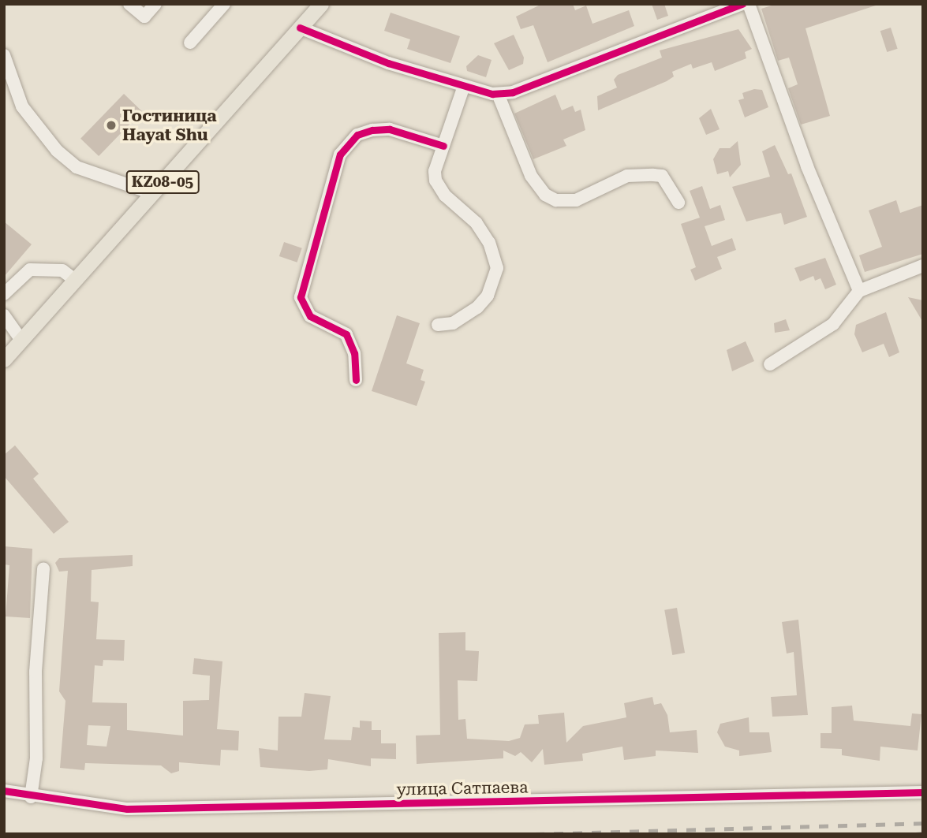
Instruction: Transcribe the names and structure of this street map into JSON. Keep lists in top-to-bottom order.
{
  "streets": {
    "main road": ["KZ08-05"],
    "street": ["улица Сатпаева"]
  },
  "places": ["Гостиница Hayat Shu"]
}
